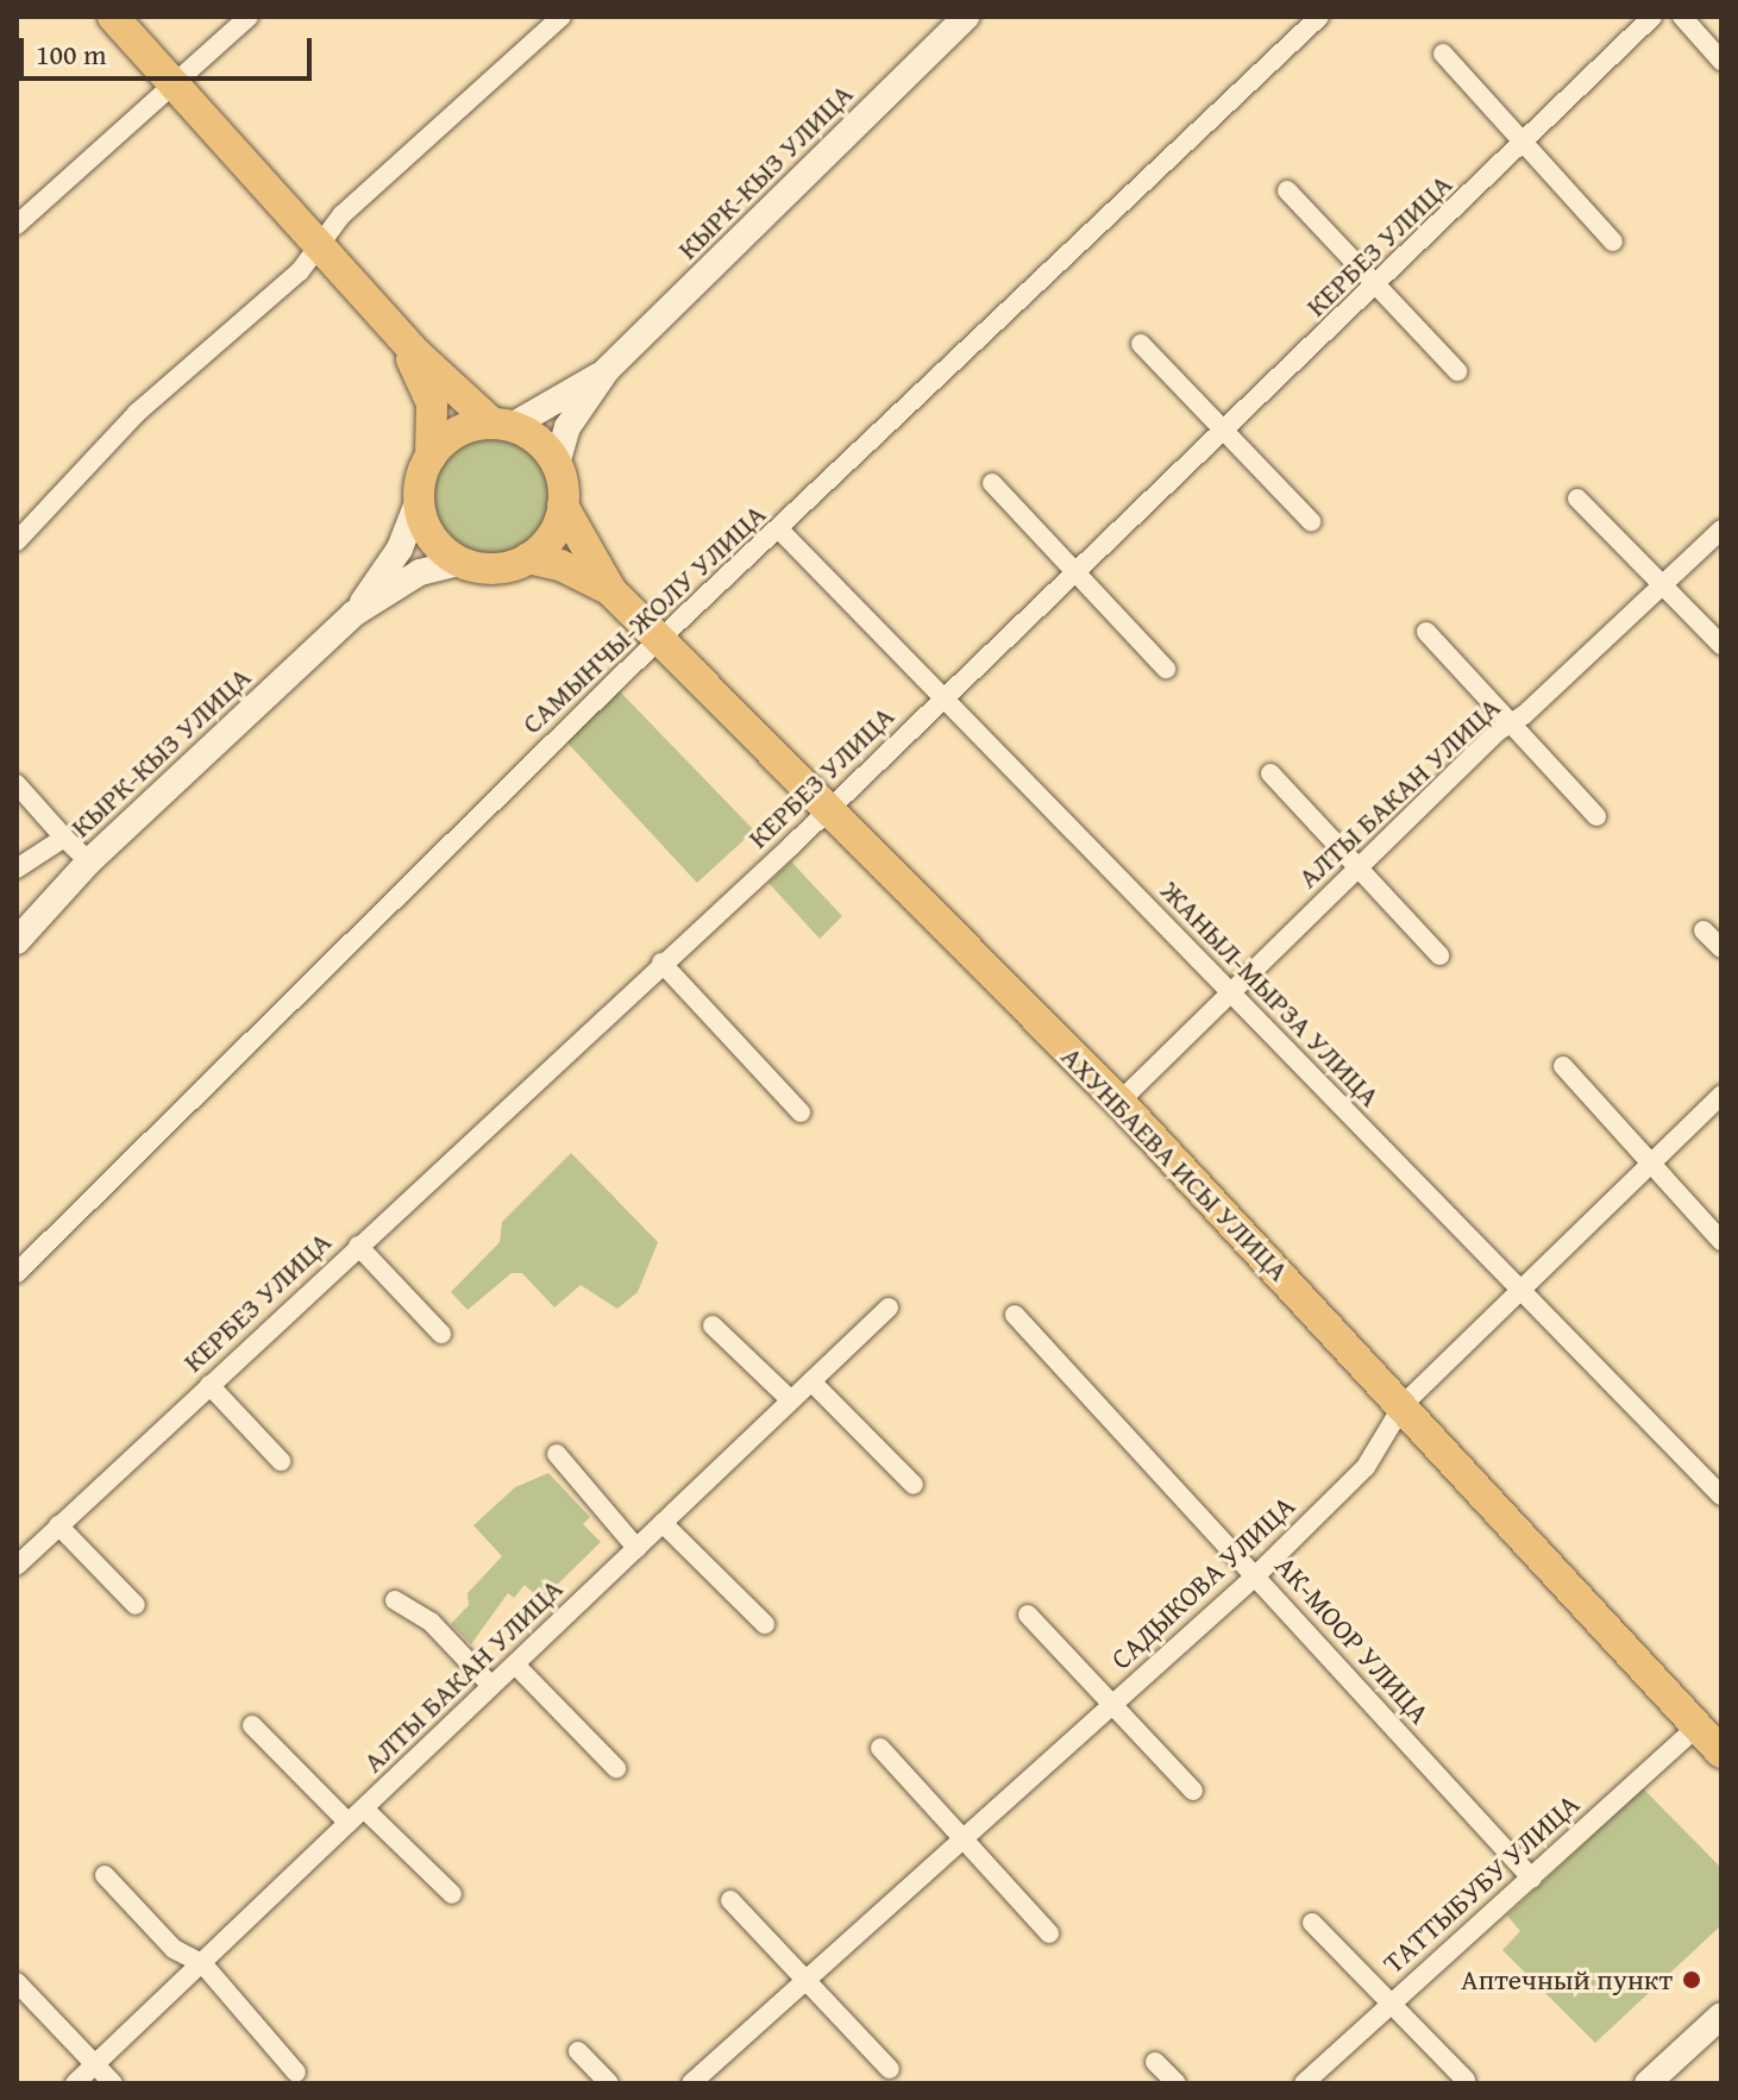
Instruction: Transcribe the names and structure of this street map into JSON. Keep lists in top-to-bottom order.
{
  "streets": {
    "main road": ["АХУНБАЕВА ИСЫ УЛИЦА"],
    "street": [
      "КЫРК-КЫЗ УЛИЦА",
      "КЕРБЕЗ УЛИЦА",
      "САМЫНЧЫ-ЖОЛУ УЛИЦА",
      "АЛТЫ БАКАН УЛИЦА",
      "ЖАНЫЛ-МЫРЗА УЛИЦА",
      "САДЫКОВА УЛИЦА",
      "АК-МООР УЛИЦА",
      "ТАТТЫБУБУ УЛИЦА"
    ]
  },
  "crossings": [
    ["КЫРК-КЫЗ УЛИЦА", "АХУНБАЕВА ИСЫ УЛИЦА"],
    ["КЕРБЕЗ УЛИЦА", "ЖАНЫЛ-МЫРЗА УЛИЦА"],
    ["КЕРБЕЗ УЛИЦА", "АХУНБАЕВА ИСЫ УЛИЦА"],
    ["САМЫНЧЫ-ЖОЛУ УЛИЦА", "ЖАНЫЛ-МЫРЗА УЛИЦА"],
    ["САМЫНЧЫ-ЖОЛУ УЛИЦА", "АХУНБАЕВА ИСЫ УЛИЦА"],
    ["АЛТЫ БАКАН УЛИЦА", "ЖАНЫЛ-МЫРЗА УЛИЦА"],
    ["АЛТЫ БАКАН УЛИЦА", "АХУНБАЕВА ИСЫ УЛИЦА"],
    ["ЖАНЫЛ-МЫРЗА УЛИЦА", "САДЫКОВА УЛИЦА"],
    ["АХУНБАЕВА ИСЫ УЛИЦА", "САДЫКОВА УЛИЦА"],
    ["АХУНБАЕВА ИСЫ УЛИЦА", "ТАТТЫБУБУ УЛИЦА"],
    ["САДЫКОВА УЛИЦА", "АК-МООР УЛИЦА"],
    ["АК-МООР УЛИЦА", "ТАТТЫБУБУ УЛИЦА"]
  ],
  "places": ["Аптечный пункт"],
  "scale_bar": "100 m"
}
